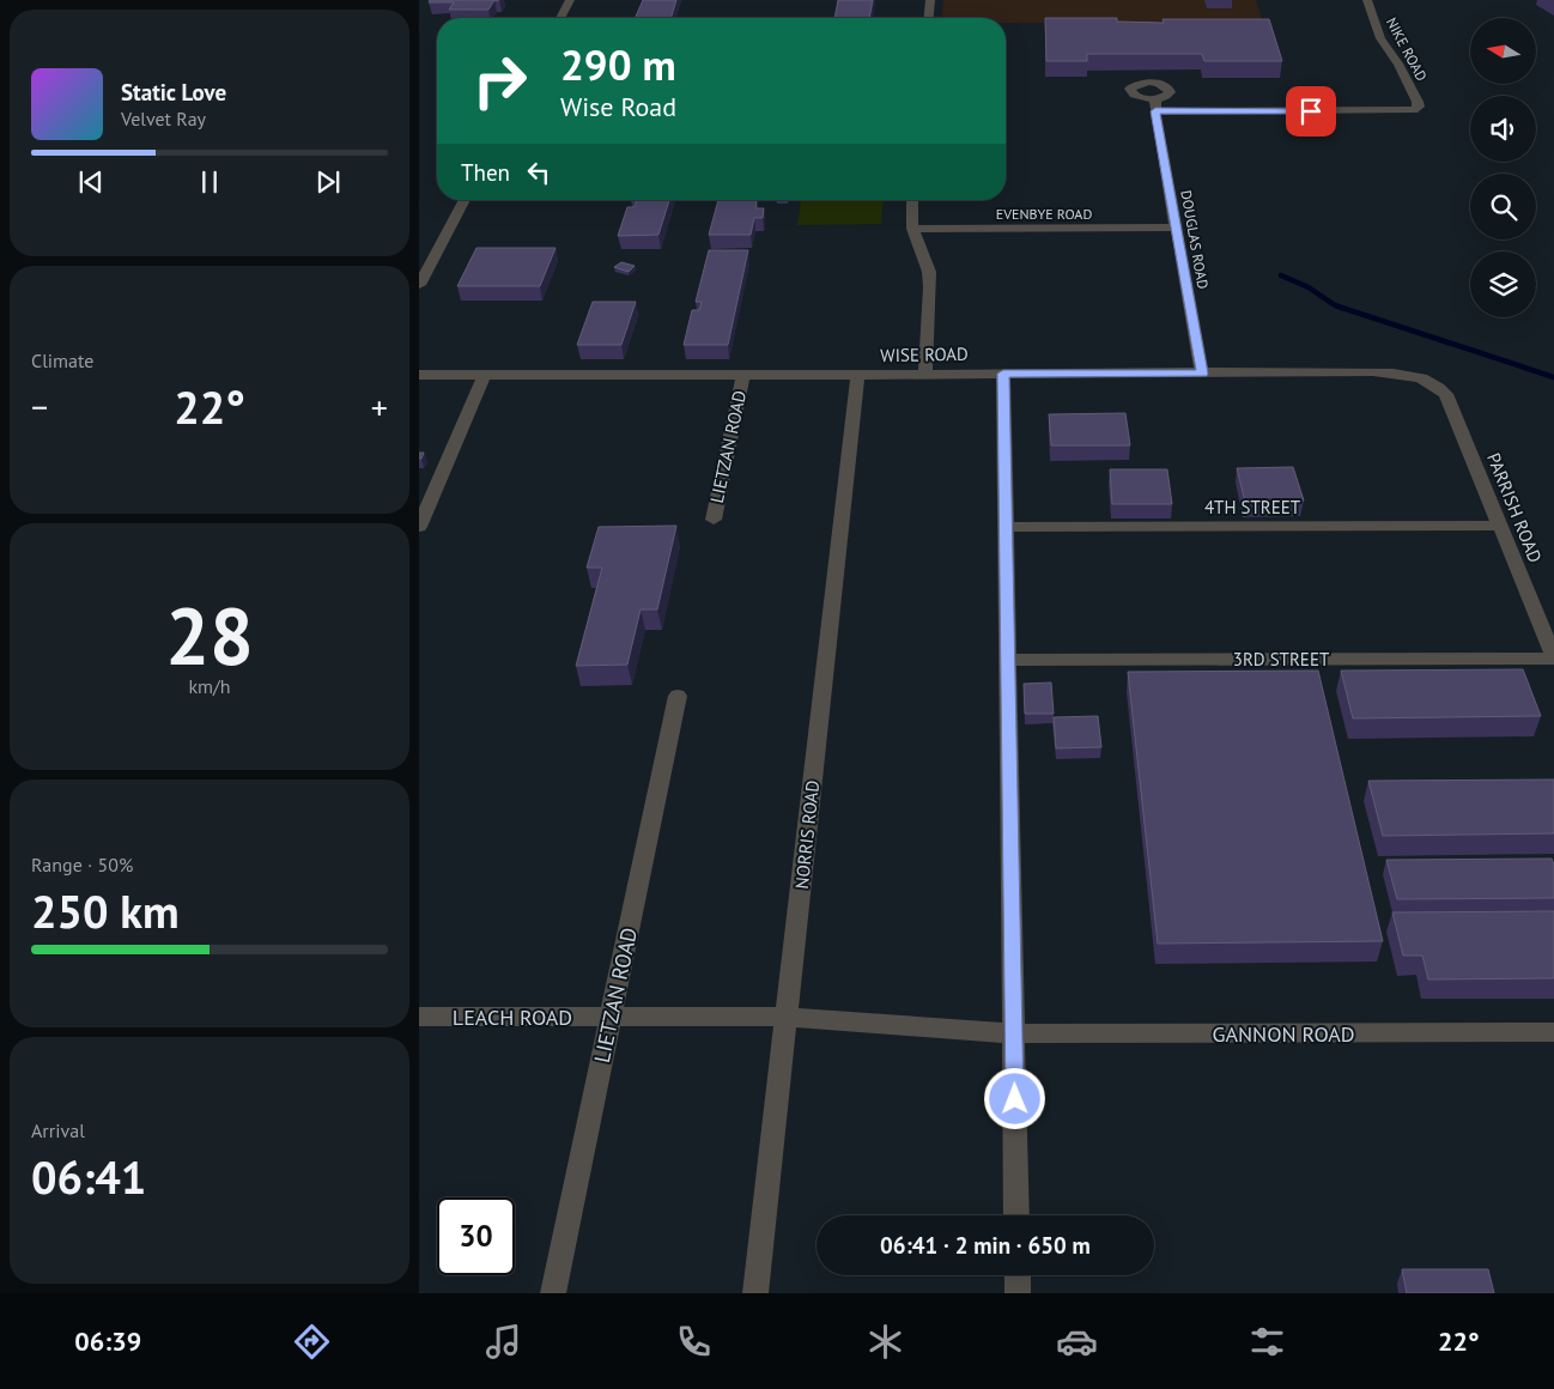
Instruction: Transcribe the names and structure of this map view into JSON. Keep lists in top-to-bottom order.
{
  "streets": {
    "street": [
      "NIKE ROAD",
      "EVENBYE ROAD",
      "DOUGLAS ROAD",
      "WISE ROAD",
      "LIETZAN ROAD",
      "4TH STREET",
      "PARRISH ROAD",
      "3RD STREET",
      "NORRIS ROAD",
      "LEACH ROAD",
      "GANNON ROAD"
    ]
  },
  "crossings": [
    ["NIKE ROAD", "DOUGLAS ROAD"],
    ["EVENBYE ROAD", "DOUGLAS ROAD"],
    ["DOUGLAS ROAD", "WISE ROAD"],
    ["WISE ROAD", "LIETZAN ROAD"],
    ["WISE ROAD", "PARRISH ROAD"],
    ["WISE ROAD", "NORRIS ROAD"],
    ["LIETZAN ROAD", "LEACH ROAD"],
    ["4TH STREET", "PARRISH ROAD"],
    ["PARRISH ROAD", "3RD STREET"],
    ["NORRIS ROAD", "LEACH ROAD"],
    ["NORRIS ROAD", "GANNON ROAD"],
    ["LEACH ROAD", "GANNON ROAD"]
  ],
  "north": "left",
  "page": {
    "turn": ["290 m", "Wise Road"],
    "song": ["Static Love", "Velvet Ray"],
    "then": "Then",
    "tile": [
      "Climate",
      ["28", "km/h"],
      ["Range · 50%", "250 km"],
      ["Arrival", "06:41"]
    ],
    "heat": ["−", "22°", "+"],
    "limit": "30",
    "trip": "06:41 · 2 min · 650 m",
    "tabs": ["06:39", "22°"]
  }
}
